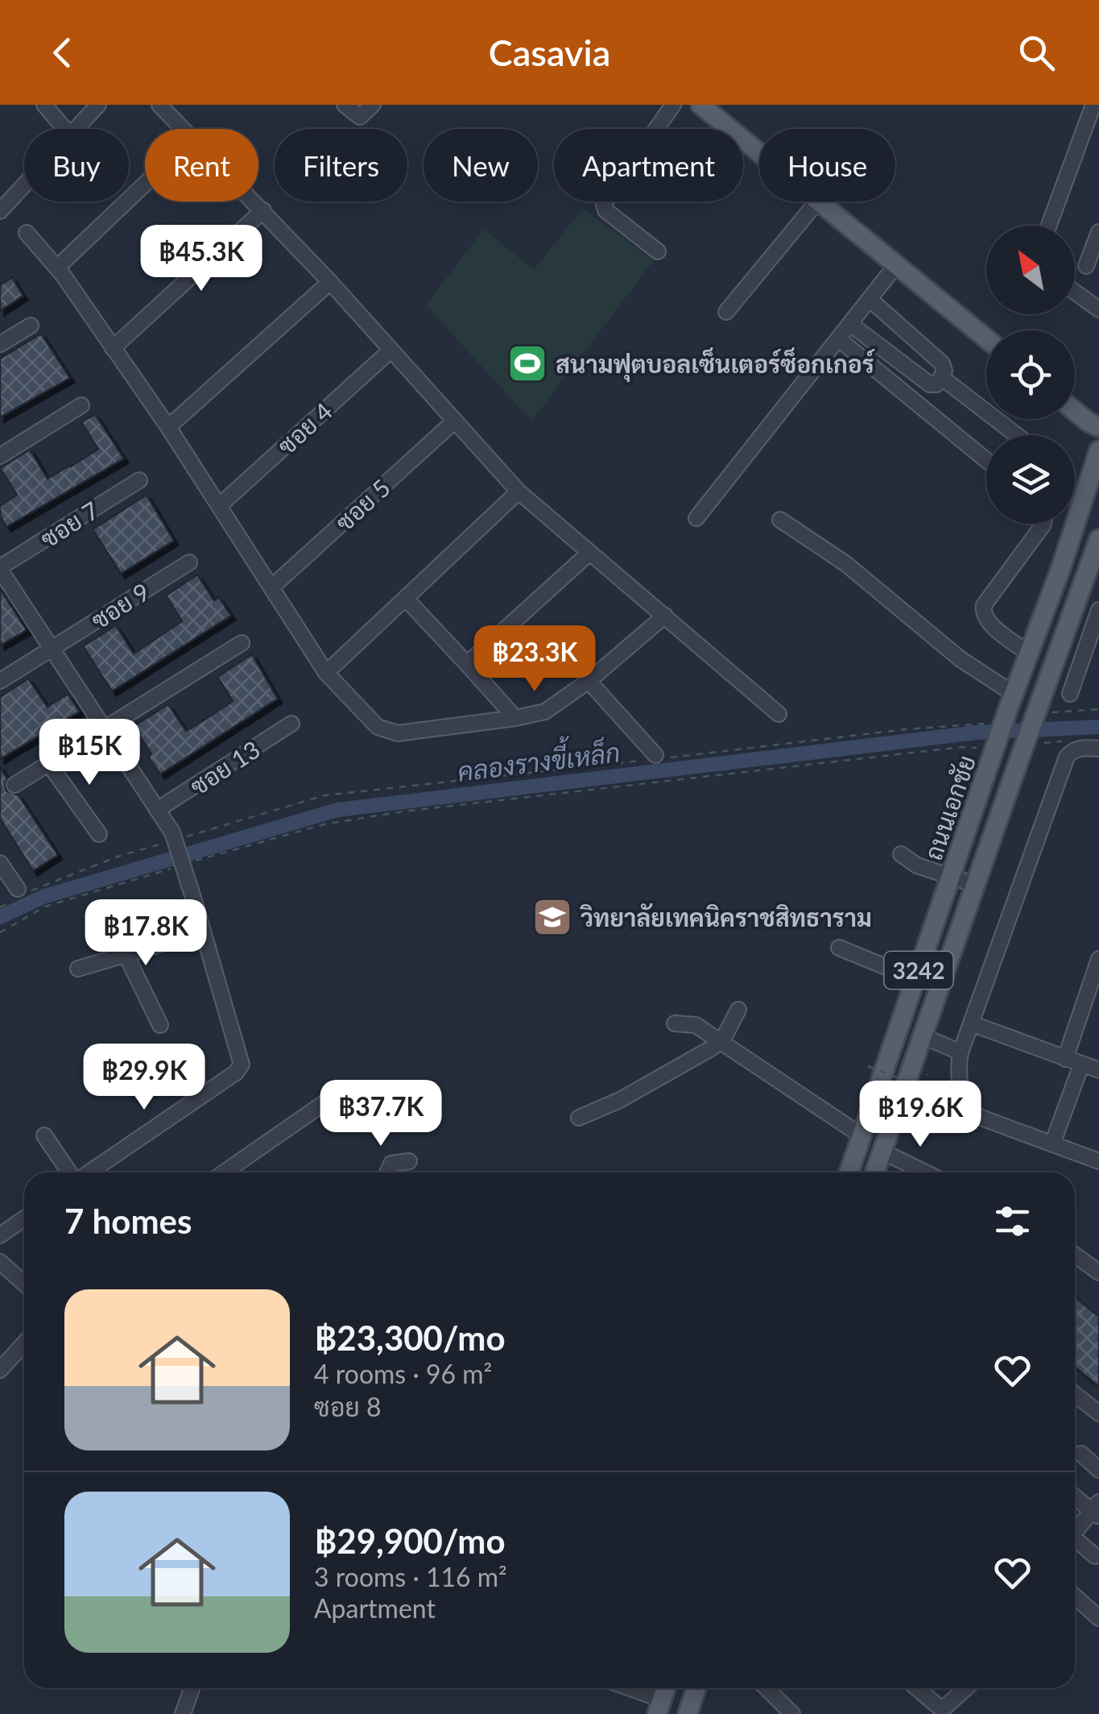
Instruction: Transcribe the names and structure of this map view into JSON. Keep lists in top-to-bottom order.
{
  "streets": {
    "main road": ["ถนนเอกชัย", "3242"],
    "street": [
      "ซอย 4",
      "ซอย 5",
      "ซอย 7",
      "ซอย 9",
      "ซอย 13"
    ]
  },
  "water": ["คลองรางขี้เหล็ก"],
  "places": {
    "sports": ["สนามฟุตบอลเซ็นเตอร์ซ็อกเกอร์"],
    "school or university": ["วิทยาลัยเทคนิคราชสิทธาราม"]
  },
  "north": "top left",
  "page": {
    "header": "Casavia",
    "chip": [
      "Buy",
      "Rent",
      "Filters",
      "New",
      "Apartment",
      "House"
    ],
    "price": [
      "฿45.3K",
      "฿23.3K",
      "฿15K",
      "฿17.8K",
      "฿29.9K",
      "฿37.7K",
      "฿19.6K"
    ],
    "heading": "7 homes",
    "list": [
      {
        "name": "฿23,300/mo",
        "note": "4 rooms · 96 m² · ซอย 8"
      },
      {
        "name": "฿29,900/mo",
        "note": "3 rooms · 116 m² · Apartment"
      }
    ]
  }
}
